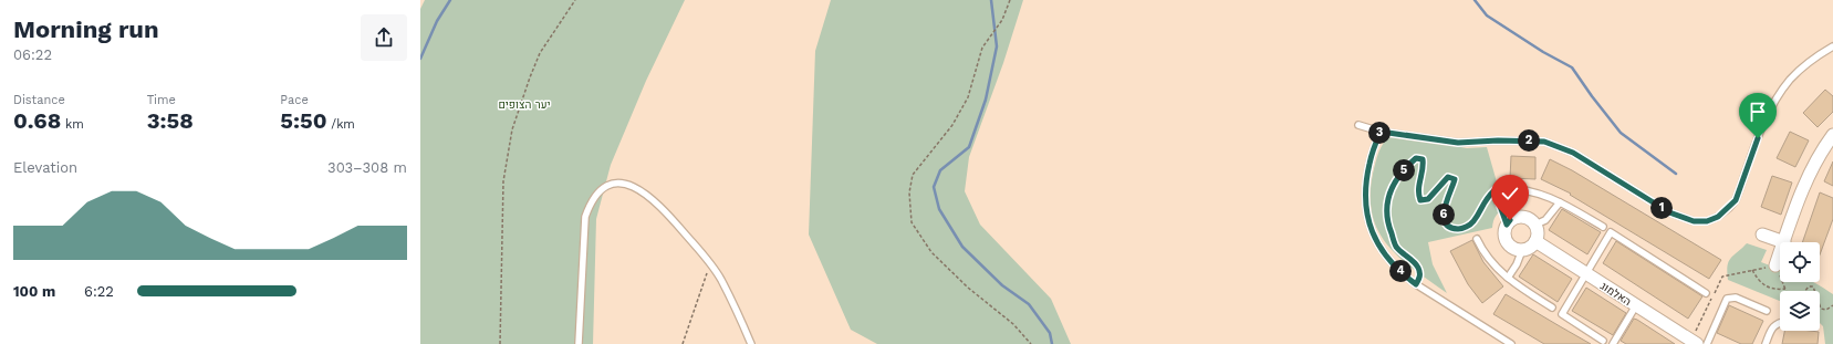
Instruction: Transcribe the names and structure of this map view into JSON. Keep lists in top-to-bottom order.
{
  "streets": {
    "street": ["האלמוג"]
  },
  "parks": ["יער הצופים"],
  "page": {
    "heading": ["Morning run", "06:22"],
    "stats": [
      ["Distance", "0.68 km"],
      ["Time", "3:58"],
      ["Pace", "5:50 /km"]
    ],
    "pins": [
      "3",
      "2",
      "5",
      "1",
      "6",
      "4"
    ],
    "chart": ["Elevation", "303–308 m"],
    "list": [
      {
        "name": "100 m",
        "note": "6:22"
      }
    ]
  }
}
